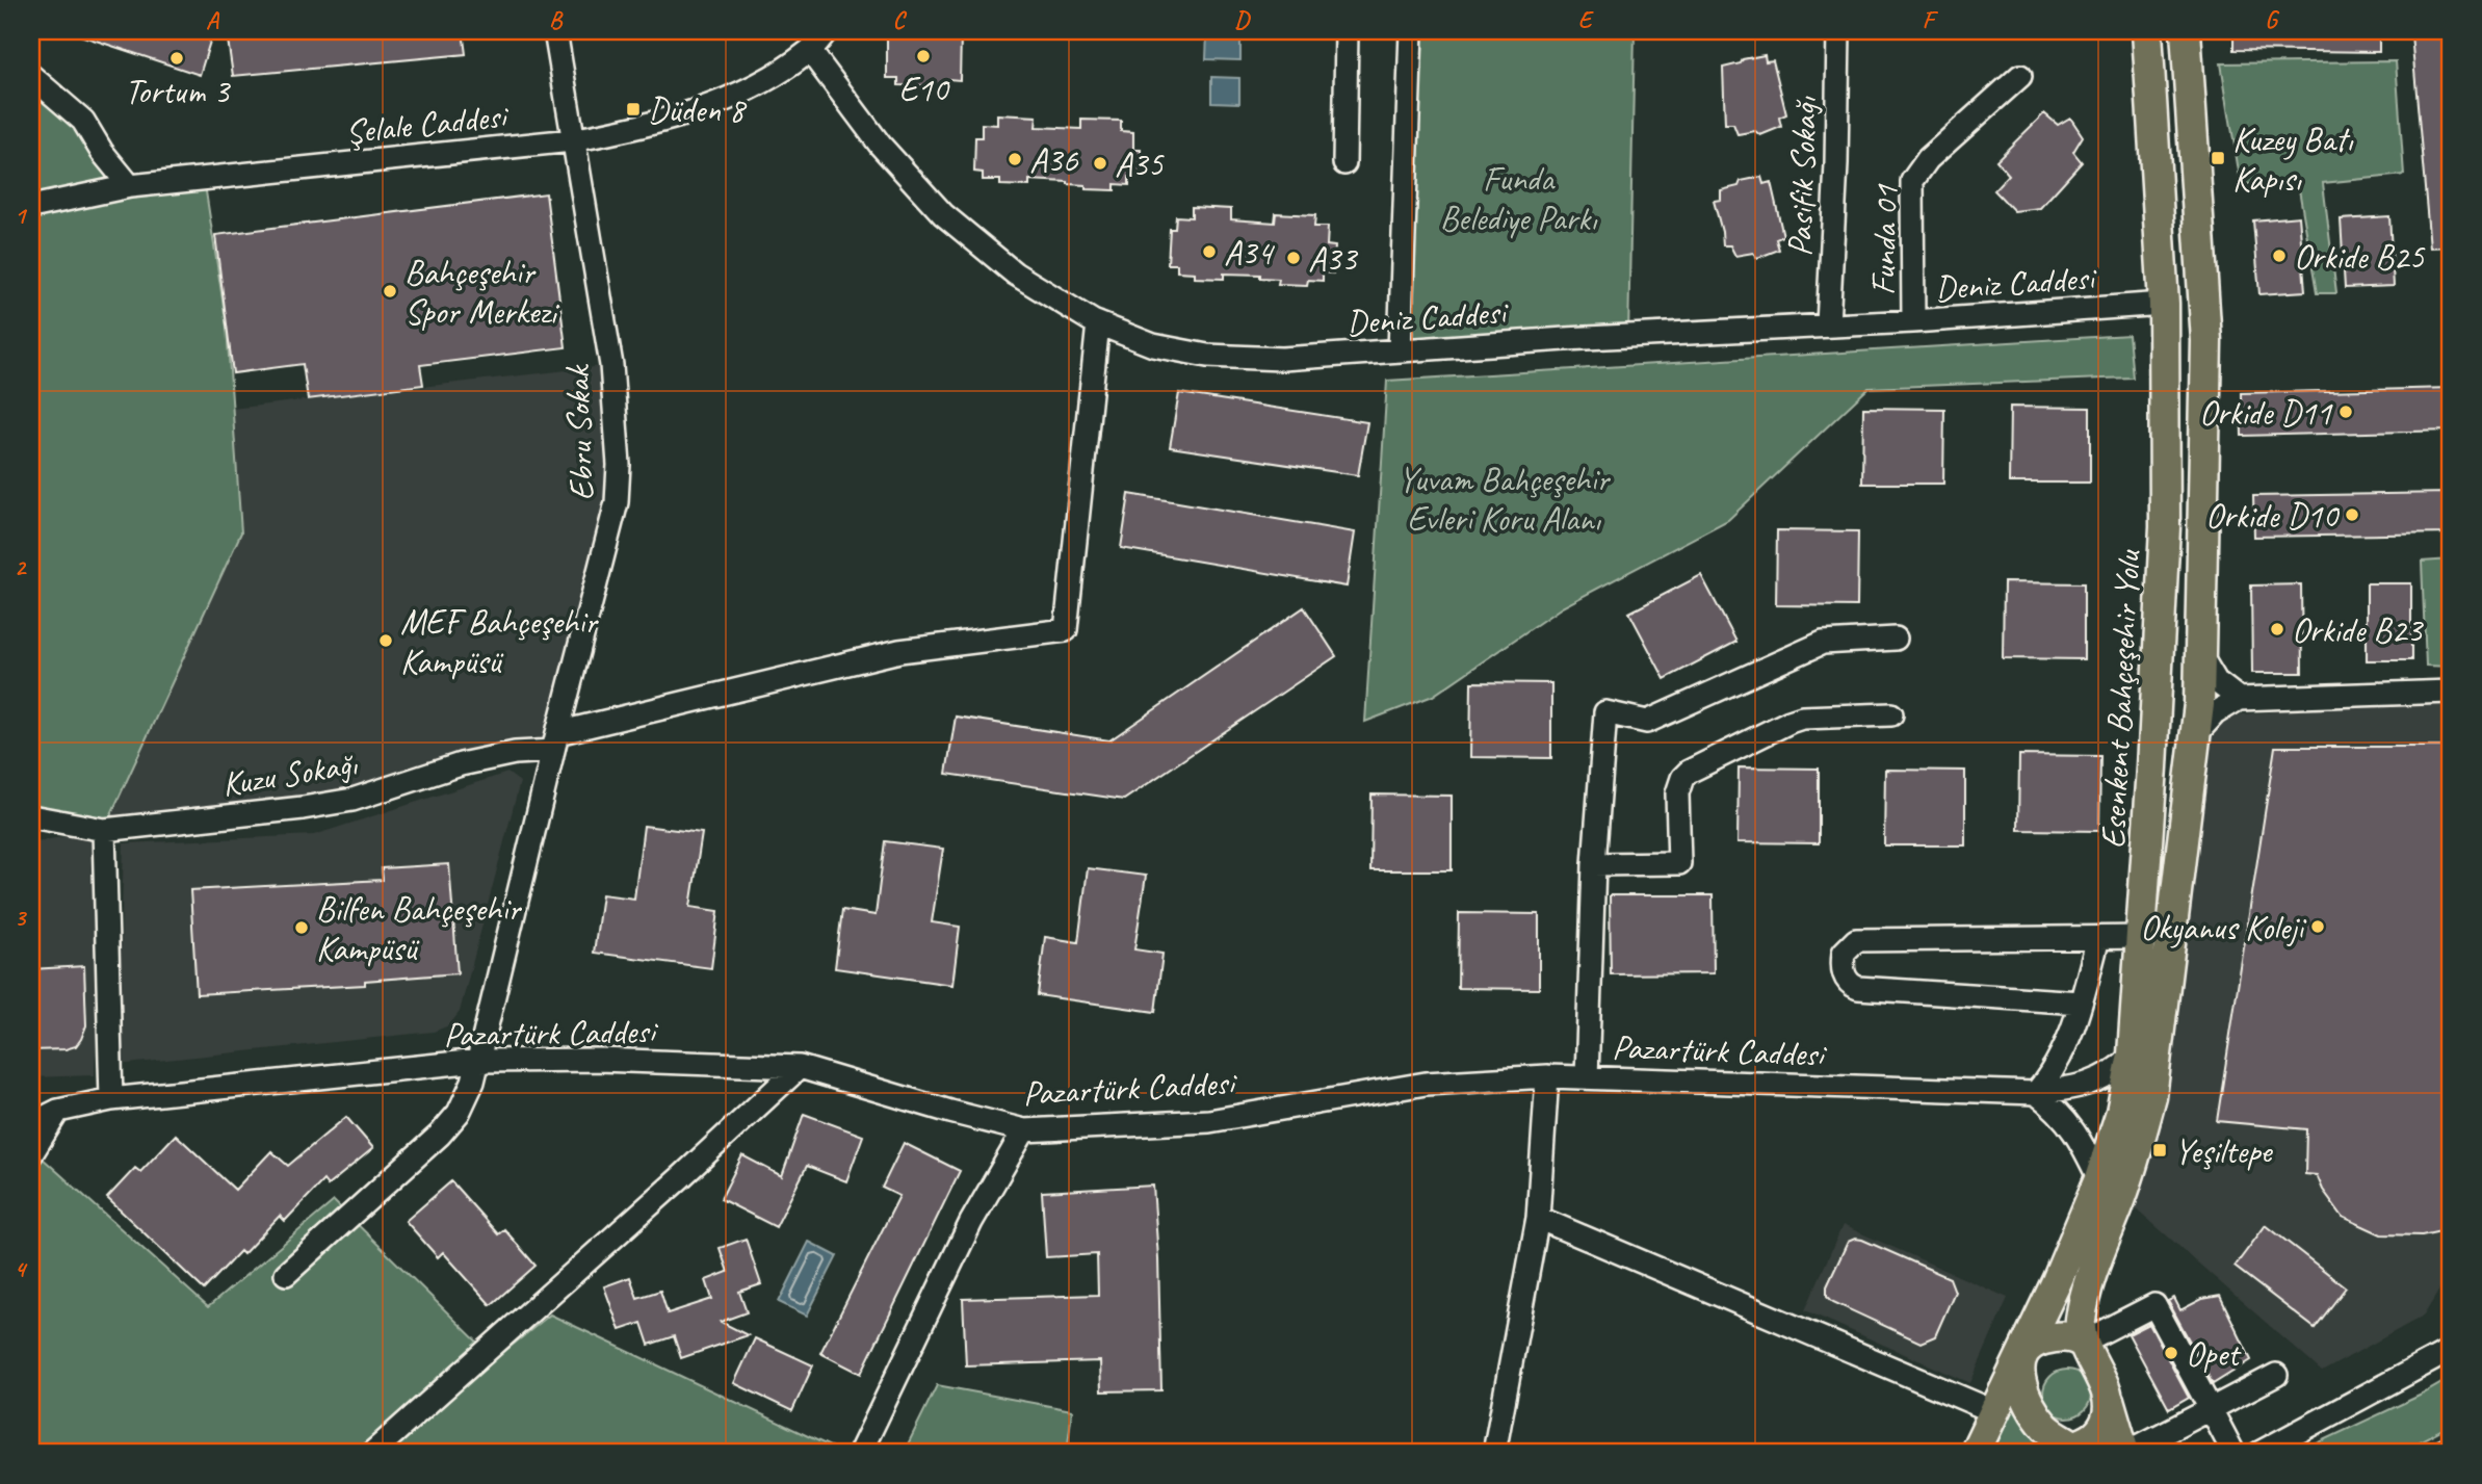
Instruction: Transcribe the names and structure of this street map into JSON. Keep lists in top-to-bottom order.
{
  "streets": {
    "main road": ["Esenkent Bahçeşehir Yolu"],
    "street": [
      "Şelale Caddesi",
      "Pasifik Sokağı",
      "Funda 01",
      "Deniz Caddesi",
      "Ebru Sokak",
      "Kuzu Sokağı",
      "Pazartürk Caddesi"
    ]
  },
  "crossings": [
    ["Şelale Caddesi", "Deniz Caddesi"],
    ["Şelale Caddesi", "Ebru Sokak"],
    ["Pasifik Sokağı", "Deniz Caddesi"],
    ["Funda 01", "Deniz Caddesi"],
    ["Deniz Caddesi", "Esenkent Bahçeşehir Yolu"],
    ["Deniz Caddesi", "Kuzu Sokağı"],
    ["Ebru Sokak", "Kuzu Sokağı"],
    ["Ebru Sokak", "Pazartürk Caddesi"],
    ["Esenkent Bahçeşehir Yolu", "Pazartürk Caddesi"]
  ],
  "parks": ["Funda Belediye Parkı", "Yuvam Bahçeşehir Evleri Koru Alanı"],
  "places": {
    "other": [
      "E10",
      "Tortum 3",
      "A36",
      "A35",
      "A34",
      "Orkide B25",
      "A33",
      "Bahçeşehir Spor Merkezi",
      "Orkide D11",
      "Orkide D10",
      "Orkide B23",
      "MEF Bahçeşehir Kampüsü",
      "Okyanus Koleji",
      "Bilfen Bahçeşehir Kampüsü",
      "Opet"
    ],
    "transit": ["Düden 8", "Kuzey Batı Kapısı", "Yeşiltepe"]
  },
  "grid": {
    "columns": [
      "A",
      "B",
      "C",
      "D",
      "E",
      "F",
      "G"
    ],
    "rows": [
      "1",
      "2",
      "3",
      "4"
    ]
  }
}
